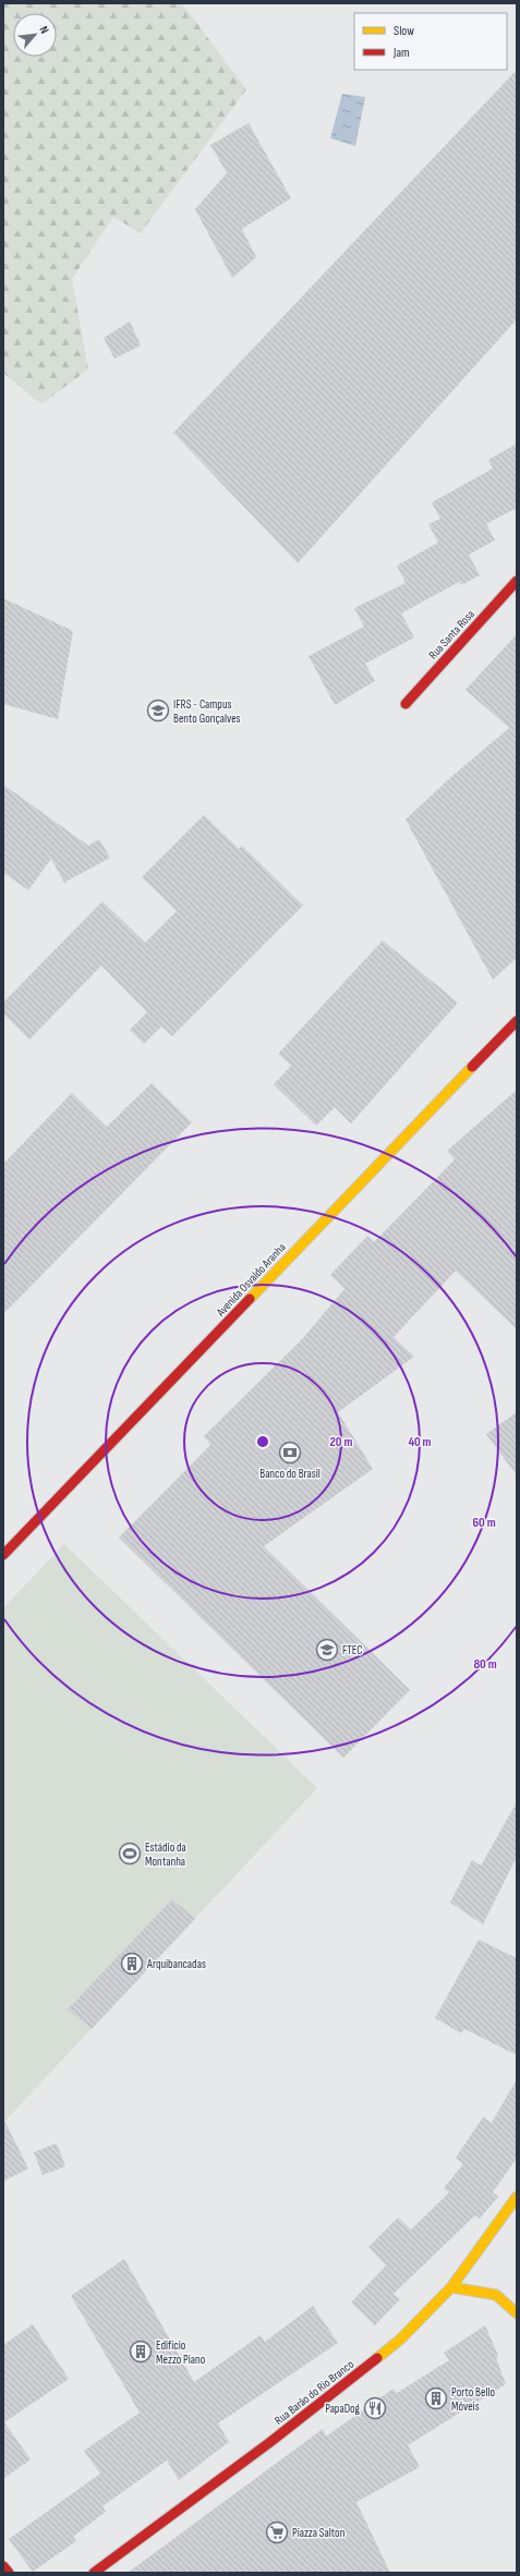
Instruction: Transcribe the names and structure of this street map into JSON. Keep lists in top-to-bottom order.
{
  "streets": {
    "main road": ["Rua Santa Rosa", "Avenida Osvaldo Aranha", "Rua Barão do Rio Branco"]
  },
  "places": {
    "school or university": ["IFRS - Campus Bento Gonçalves", "FTEC"],
    "bank": ["Banco do Brasil"],
    "sports": ["Estádio da Montanha"],
    "building": ["Arquibancadas", "Edifício Mezzo Piano", "Porto Bello Móveis"],
    "restaurant": ["PapaDog"],
    "supermarket": ["Piazza Salton"]
  },
  "legend": ["Slow", "Jam"],
  "north": "top right",
  "rings": [
    "20 m",
    "40 m",
    "60 m",
    "80 m"
  ]
}
